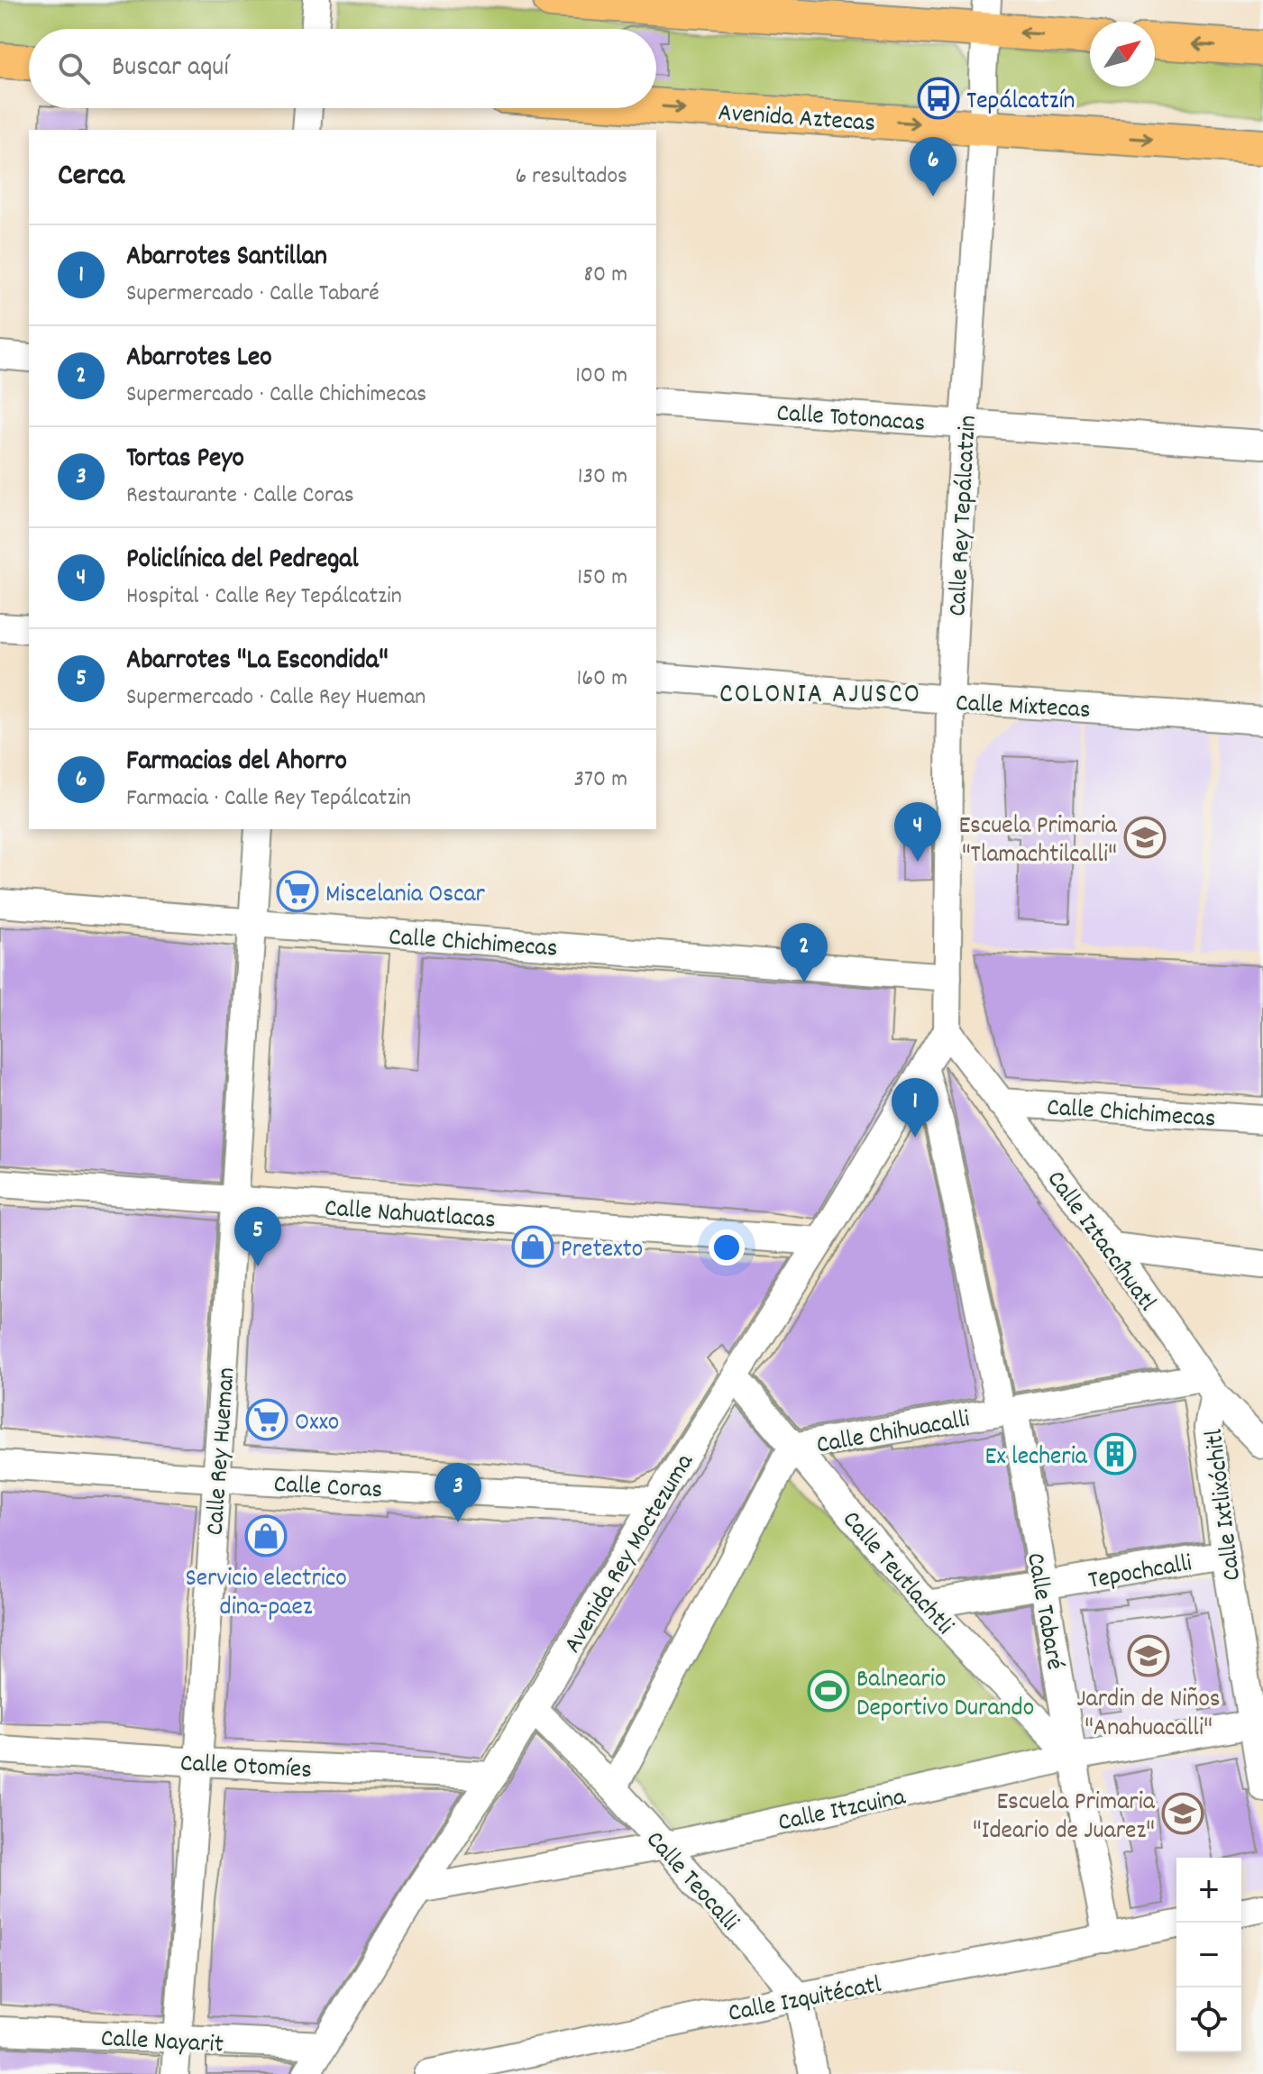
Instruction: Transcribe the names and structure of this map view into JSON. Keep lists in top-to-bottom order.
{
  "streets": {
    "main road": ["Avenida Aztecas"],
    "street": [
      "Calle Totonacas",
      "Calle Rey Tepálcatzin",
      "Calle Mixtecas",
      "Calle Chichimecas",
      "Calle Nahuatlacas",
      "Calle Iztaccíhuatl",
      "Calle Chihuacalli",
      "Calle Rey Hueman",
      "Calle Coras",
      "Calle Ixtlixóchitl",
      "Avenida Rey Moctezuma",
      "Tepochcalli",
      "Calle Teutlachtli",
      "Calle Tabaré",
      "Calle Otomíes",
      "Calle Itzcuina",
      "Calle Teocalli",
      "Calle Izquitécatl",
      "Calle Nayarit"
    ]
  },
  "crossings": [
    ["Avenida Aztecas", "Calle Rey Tepálcatzin"],
    ["Calle Totonacas", "Calle Rey Tepálcatzin"],
    ["Calle Rey Tepálcatzin", "Calle Mixtecas"],
    ["Calle Rey Tepálcatzin", "Calle Chichimecas"],
    ["Calle Rey Tepálcatzin", "Calle Iztaccíhuatl"],
    ["Calle Rey Tepálcatzin", "Avenida Rey Moctezuma"],
    ["Calle Chichimecas", "Calle Iztaccíhuatl"],
    ["Calle Chichimecas", "Calle Rey Hueman"],
    ["Calle Nahuatlacas", "Calle Rey Hueman"],
    ["Calle Nahuatlacas", "Avenida Rey Moctezuma"],
    ["Calle Iztaccíhuatl", "Calle Chihuacalli"],
    ["Calle Iztaccíhuatl", "Calle Ixtlixóchitl"],
    ["Calle Iztaccíhuatl", "Avenida Rey Moctezuma"],
    ["Calle Chihuacalli", "Calle Ixtlixóchitl"],
    ["Calle Chihuacalli", "Calle Teutlachtli"],
    ["Calle Chihuacalli", "Calle Tabaré"],
    ["Calle Chihuacalli", "Calle Teocalli"],
    ["Calle Rey Hueman", "Calle Coras"],
    ["Calle Rey Hueman", "Calle Otomíes"],
    ["Calle Rey Hueman", "Calle Nayarit"],
    ["Calle Coras", "Avenida Rey Moctezuma"],
    ["Calle Ixtlixóchitl", "Tepochcalli"],
    ["Calle Ixtlixóchitl", "Calle Itzcuina"],
    ["Avenida Rey Moctezuma", "Calle Teutlachtli"],
    ["Avenida Rey Moctezuma", "Calle Tabaré"],
    ["Avenida Rey Moctezuma", "Calle Otomíes"],
    ["Avenida Rey Moctezuma", "Calle Itzcuina"],
    ["Avenida Rey Moctezuma", "Calle Teocalli"],
    ["Avenida Rey Moctezuma", "Calle Nayarit"],
    ["Tepochcalli", "Calle Teutlachtli"],
    ["Tepochcalli", "Calle Tabaré"],
    ["Calle Teutlachtli", "Calle Tabaré"],
    ["Calle Teutlachtli", "Calle Itzcuina"],
    ["Calle Tabaré", "Calle Itzcuina"],
    ["Calle Tabaré", "Calle Izquitécatl"],
    ["Calle Itzcuina", "Calle Teocalli"],
    ["Calle Teocalli", "Calle Izquitécatl"]
  ],
  "districts": ["COLONIA AJUSCO"],
  "places": {
    "bus stop": ["Tepálcatzín"],
    "school or university": ["Escuela Primaria \"Tlamachtilcalli\"", "Jardin de Niños \"Anahuacalli\"", "Escuela Primaria \"Ideario de Juarez\""],
    "supermarket": ["Miscelania Oscar", "Oxxo"],
    "shop": ["Pretexto", "Servicio electrico dina-paez"],
    "building": ["Ex lecheria"],
    "sports": ["Balneario Deportivo Durando"]
  },
  "north": "top right",
  "page": {
    "search": "Buscar aquí",
    "heading": ["Cerca", "6 resultados"],
    "pins": [
      "6",
      "4",
      "2",
      "1",
      "5",
      "3"
    ],
    "list": [
      {
        "mark": "1",
        "name": "Abarrotes Santillan",
        "note": "Supermercado · Calle Tabaré",
        "value": "80 m"
      },
      {
        "mark": "2",
        "name": "Abarrotes Leo",
        "note": "Supermercado · Calle Chichimecas",
        "value": "100 m"
      },
      {
        "mark": "3",
        "name": "Tortas Peyo",
        "note": "Restaurante · Calle Coras",
        "value": "130 m"
      },
      {
        "mark": "4",
        "name": "Policlínica del Pedregal",
        "note": "Hospital · Calle Rey Tepálcatzin",
        "value": "150 m"
      },
      {
        "mark": "5",
        "name": "Abarrotes \"La Escondida\"",
        "note": "Supermercado · Calle Rey Hueman",
        "value": "160 m"
      },
      {
        "mark": "6",
        "name": "Farmacias del Ahorro",
        "note": "Farmacia · Calle Rey Tepálcatzin",
        "value": "370 m"
      }
    ],
    "map_buttons": ["+", "−"]
  }
}
